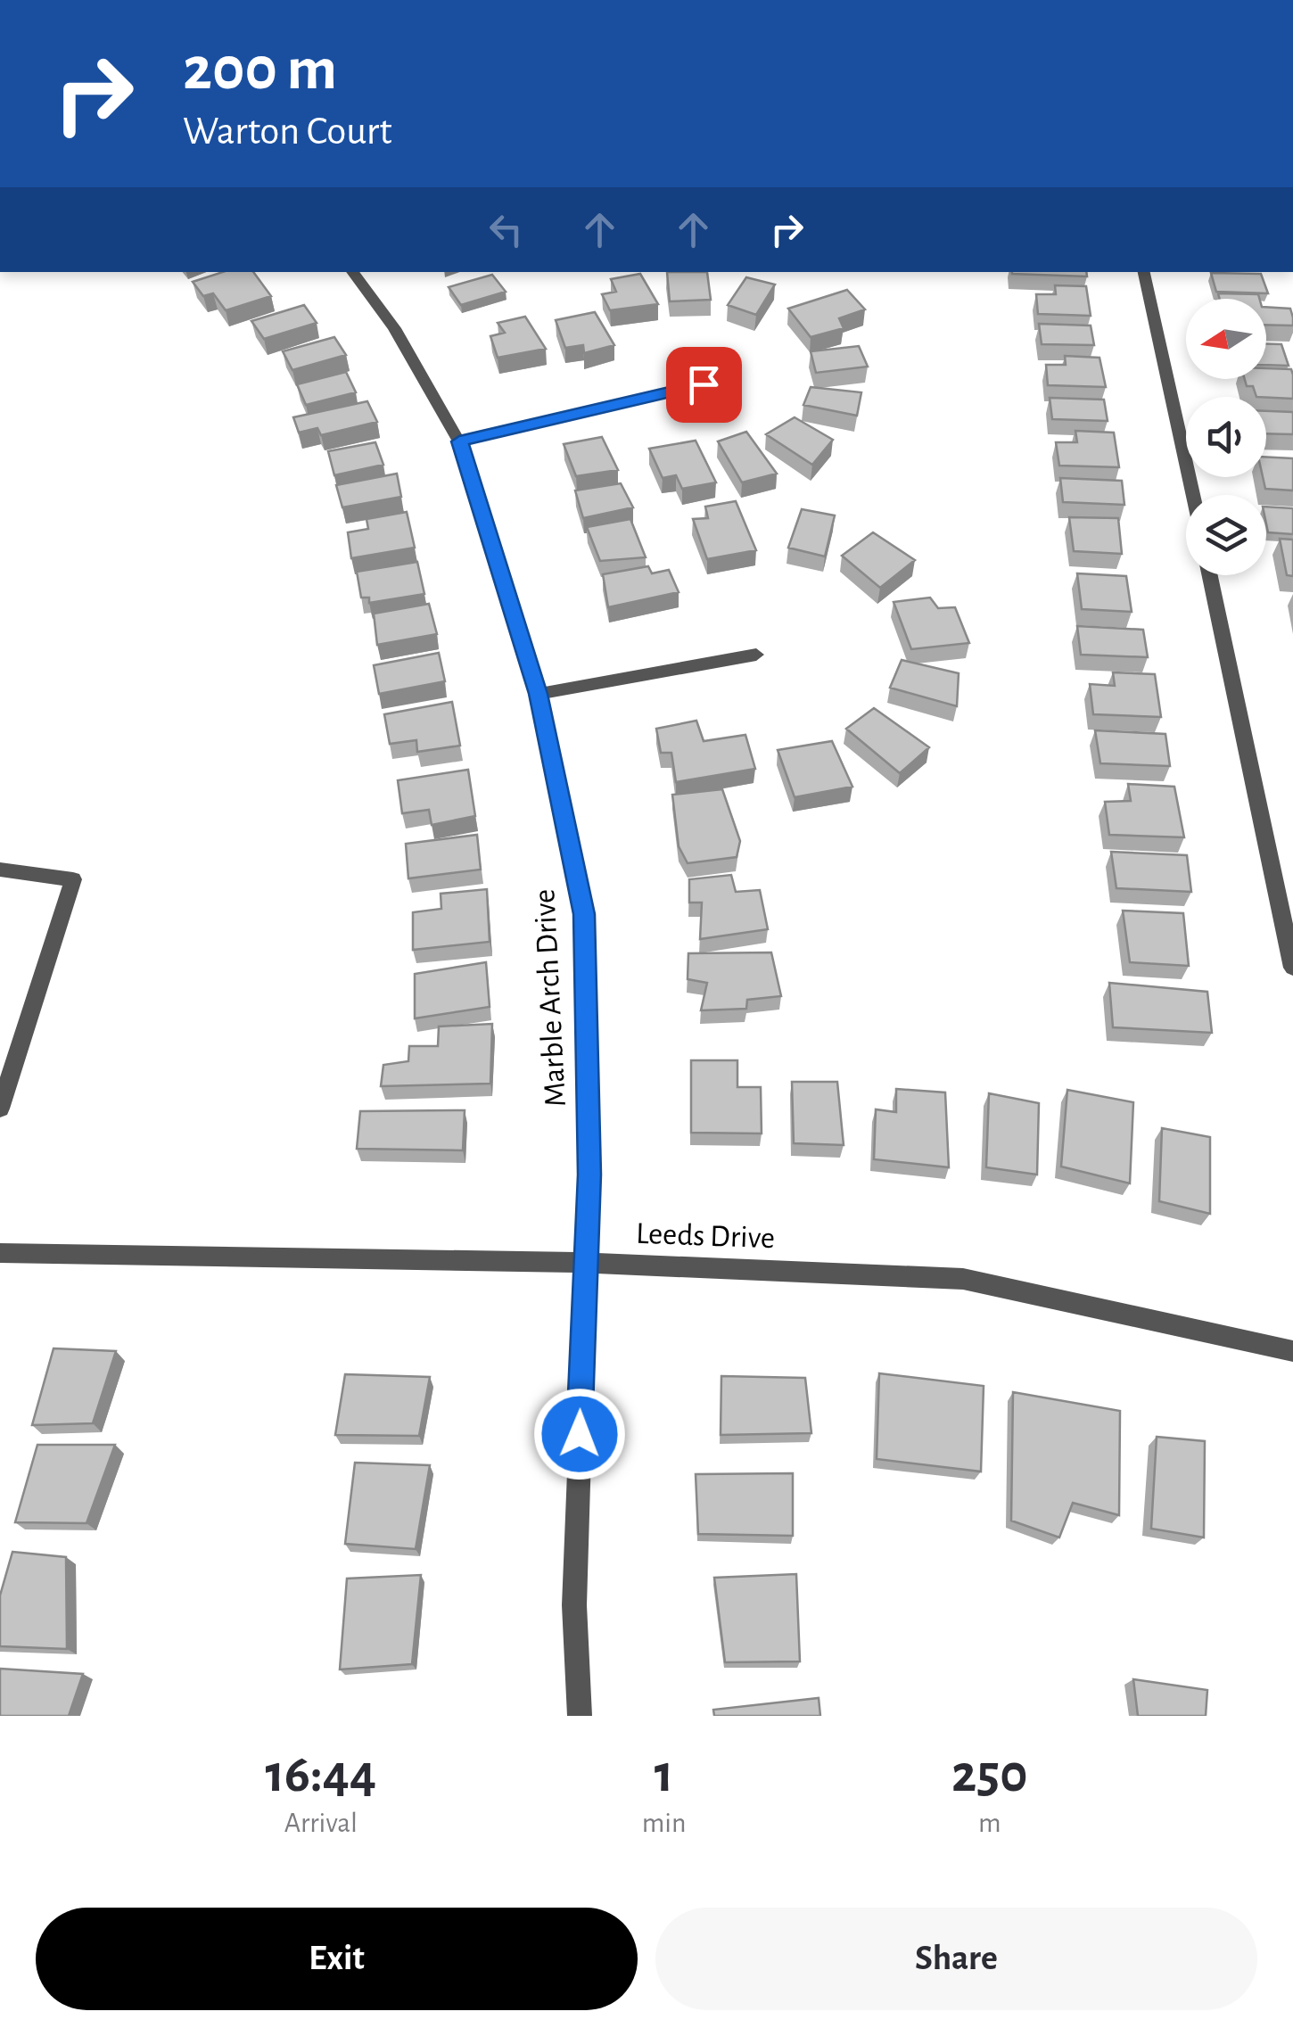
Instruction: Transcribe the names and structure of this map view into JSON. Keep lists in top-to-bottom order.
{
  "streets": {
    "street": ["Marble Arch Drive", "Leeds Drive"]
  },
  "crossings": [
    ["Marble Arch Drive", "Leeds Drive"]
  ],
  "north": "left",
  "page": {
    "turn": ["200 m", "Warton Court"],
    "eta": [
      "16:44",
      "Arrival",
      "1",
      "min",
      "250",
      "m"
    ],
    "buttons": ["Exit", "Share"]
  }
}
